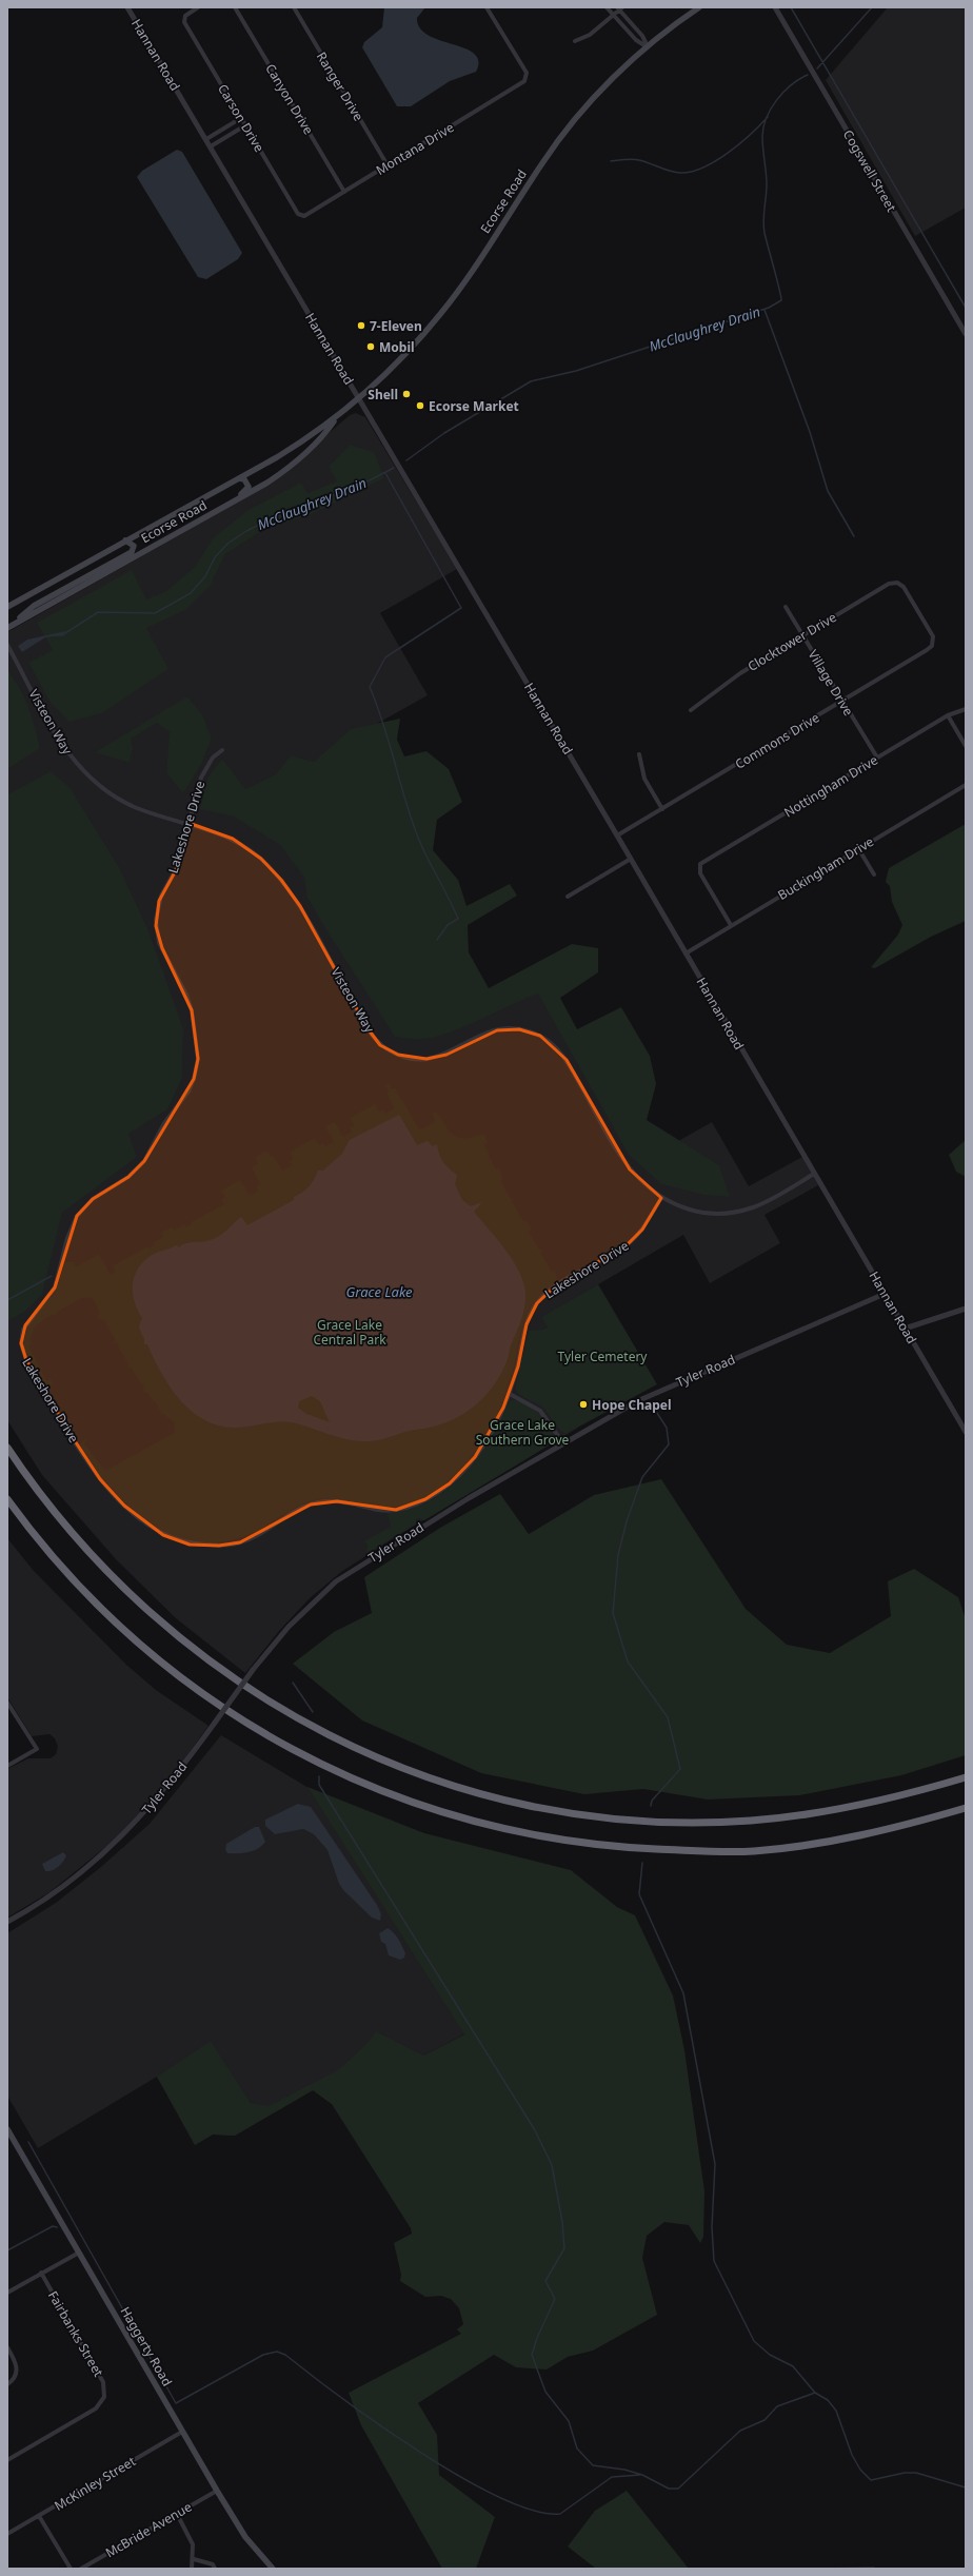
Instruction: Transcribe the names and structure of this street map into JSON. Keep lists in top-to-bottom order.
{
  "streets": {
    "main road": ["Ecorse Road", "Haggerty Road"],
    "street": [
      "Hannan Road",
      "Ranger Drive",
      "Canyon Drive",
      "Carson Drive",
      "Montana Drive",
      "Cogswell Street",
      "Clocktower Drive",
      "Village Drive",
      "Visteon Way",
      "Commons Drive",
      "Nottingham Drive",
      "Lakeshore Drive",
      "Buckingham Drive",
      "Tyler Road",
      "Fairbanks Street",
      "McKinley Street",
      "McBride Avenue"
    ]
  },
  "crossings": [
    ["Hannan Road", "Ecorse Road"],
    ["Hannan Road", "Visteon Way"],
    ["Hannan Road", "Commons Drive"],
    ["Hannan Road", "Buckingham Drive"],
    ["Hannan Road", "Tyler Road"],
    ["Ranger Drive", "Montana Drive"],
    ["Canyon Drive", "Montana Drive"],
    ["Carson Drive", "Montana Drive"],
    ["Clocktower Drive", "Village Drive"],
    ["Clocktower Drive", "Commons Drive"],
    ["Village Drive", "Commons Drive"],
    ["Village Drive", "Nottingham Drive"],
    ["Visteon Way", "Lakeshore Drive"],
    ["Nottingham Drive", "Buckingham Drive"],
    ["Haggerty Road", "McKinley Street"],
    ["Haggerty Road", "McBride Avenue"]
  ],
  "water": ["McClaughrey Drain", "Grace Lake"],
  "parks": ["Grace Lake Central Park", "Tyler Cemetery", "Grace Lake Southern Grove"],
  "places": [
    "7-Eleven",
    "Mobil",
    "Shell",
    "Ecorse Market",
    "Hope Chapel"
  ]
}
